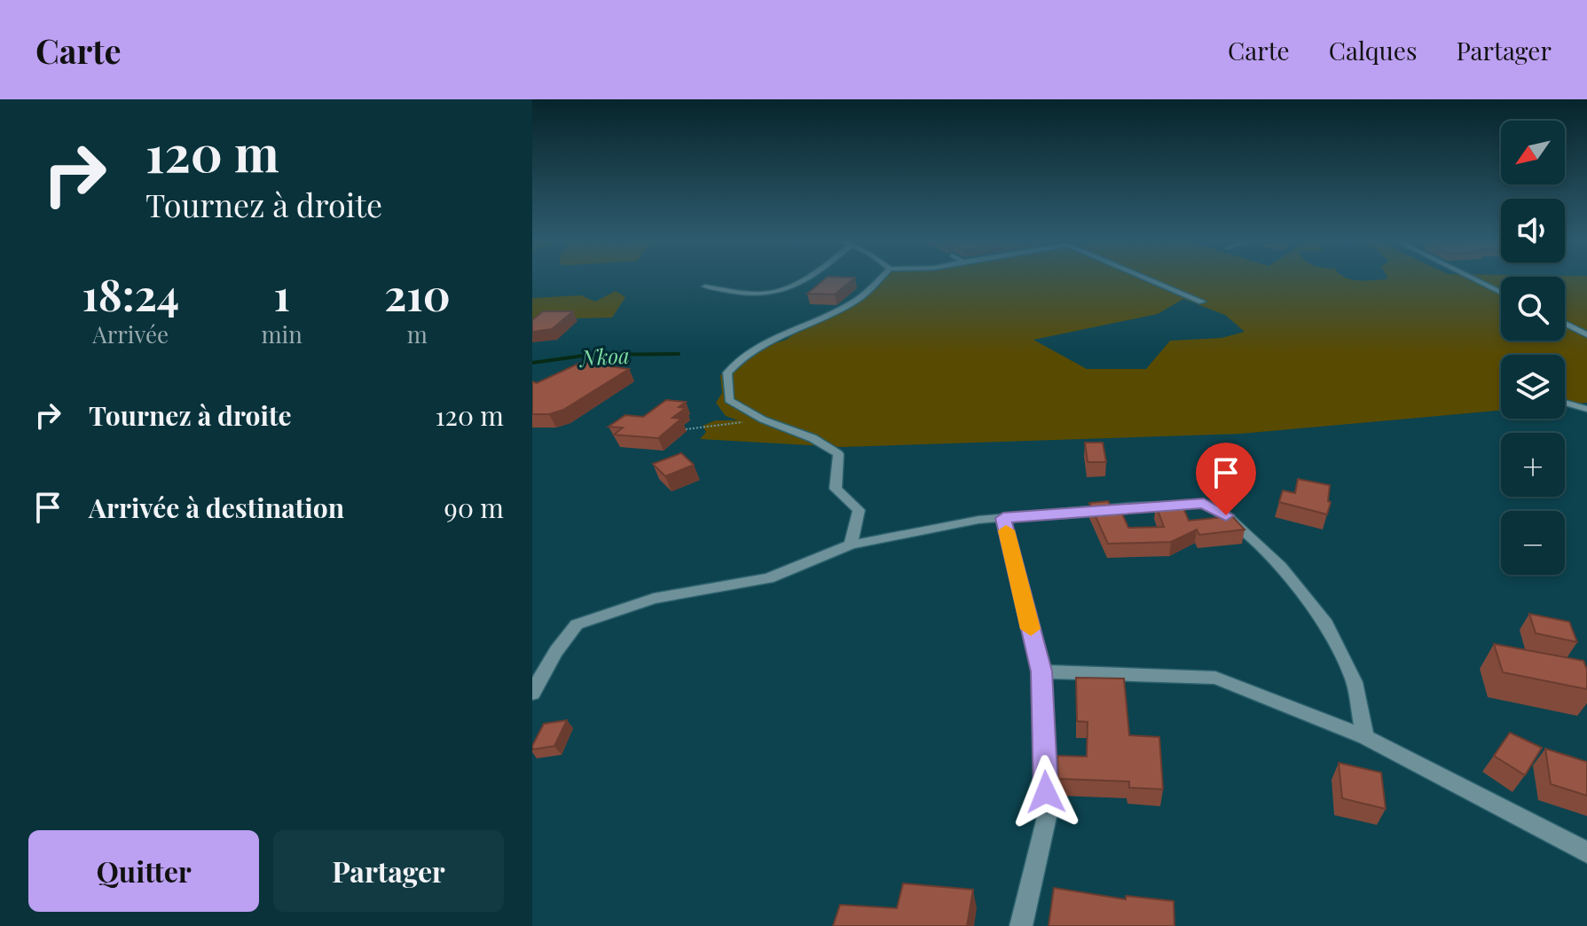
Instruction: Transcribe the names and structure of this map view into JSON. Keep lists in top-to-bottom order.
{
  "water": ["Nkoa"],
  "north": "bottom left",
  "page": {
    "header": "Carte",
    "nav": ["Carte", "Calques", "Partager"],
    "turn": ["120 m", "Tournez à droite"],
    "map_buttons": ["+", "−"],
    "eta": [
      "18:24",
      "Arrivée",
      "1",
      "min",
      "210",
      "m"
    ],
    "list": [
      {
        "name": "Tournez à droite",
        "value": "120 m"
      },
      {
        "name": "Arrivée à destination",
        "value": "90 m"
      }
    ],
    "buttons": ["Quitter", "Partager"]
  }
}
